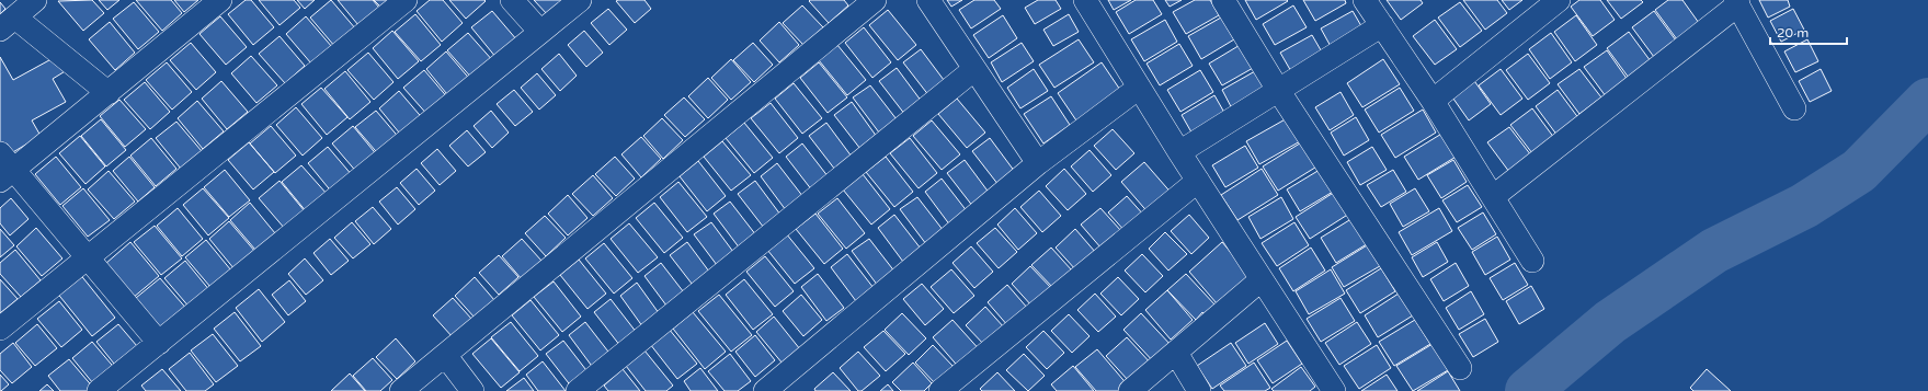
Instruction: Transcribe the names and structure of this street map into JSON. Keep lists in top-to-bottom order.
{
  "scale_bar": "20 m"
}
